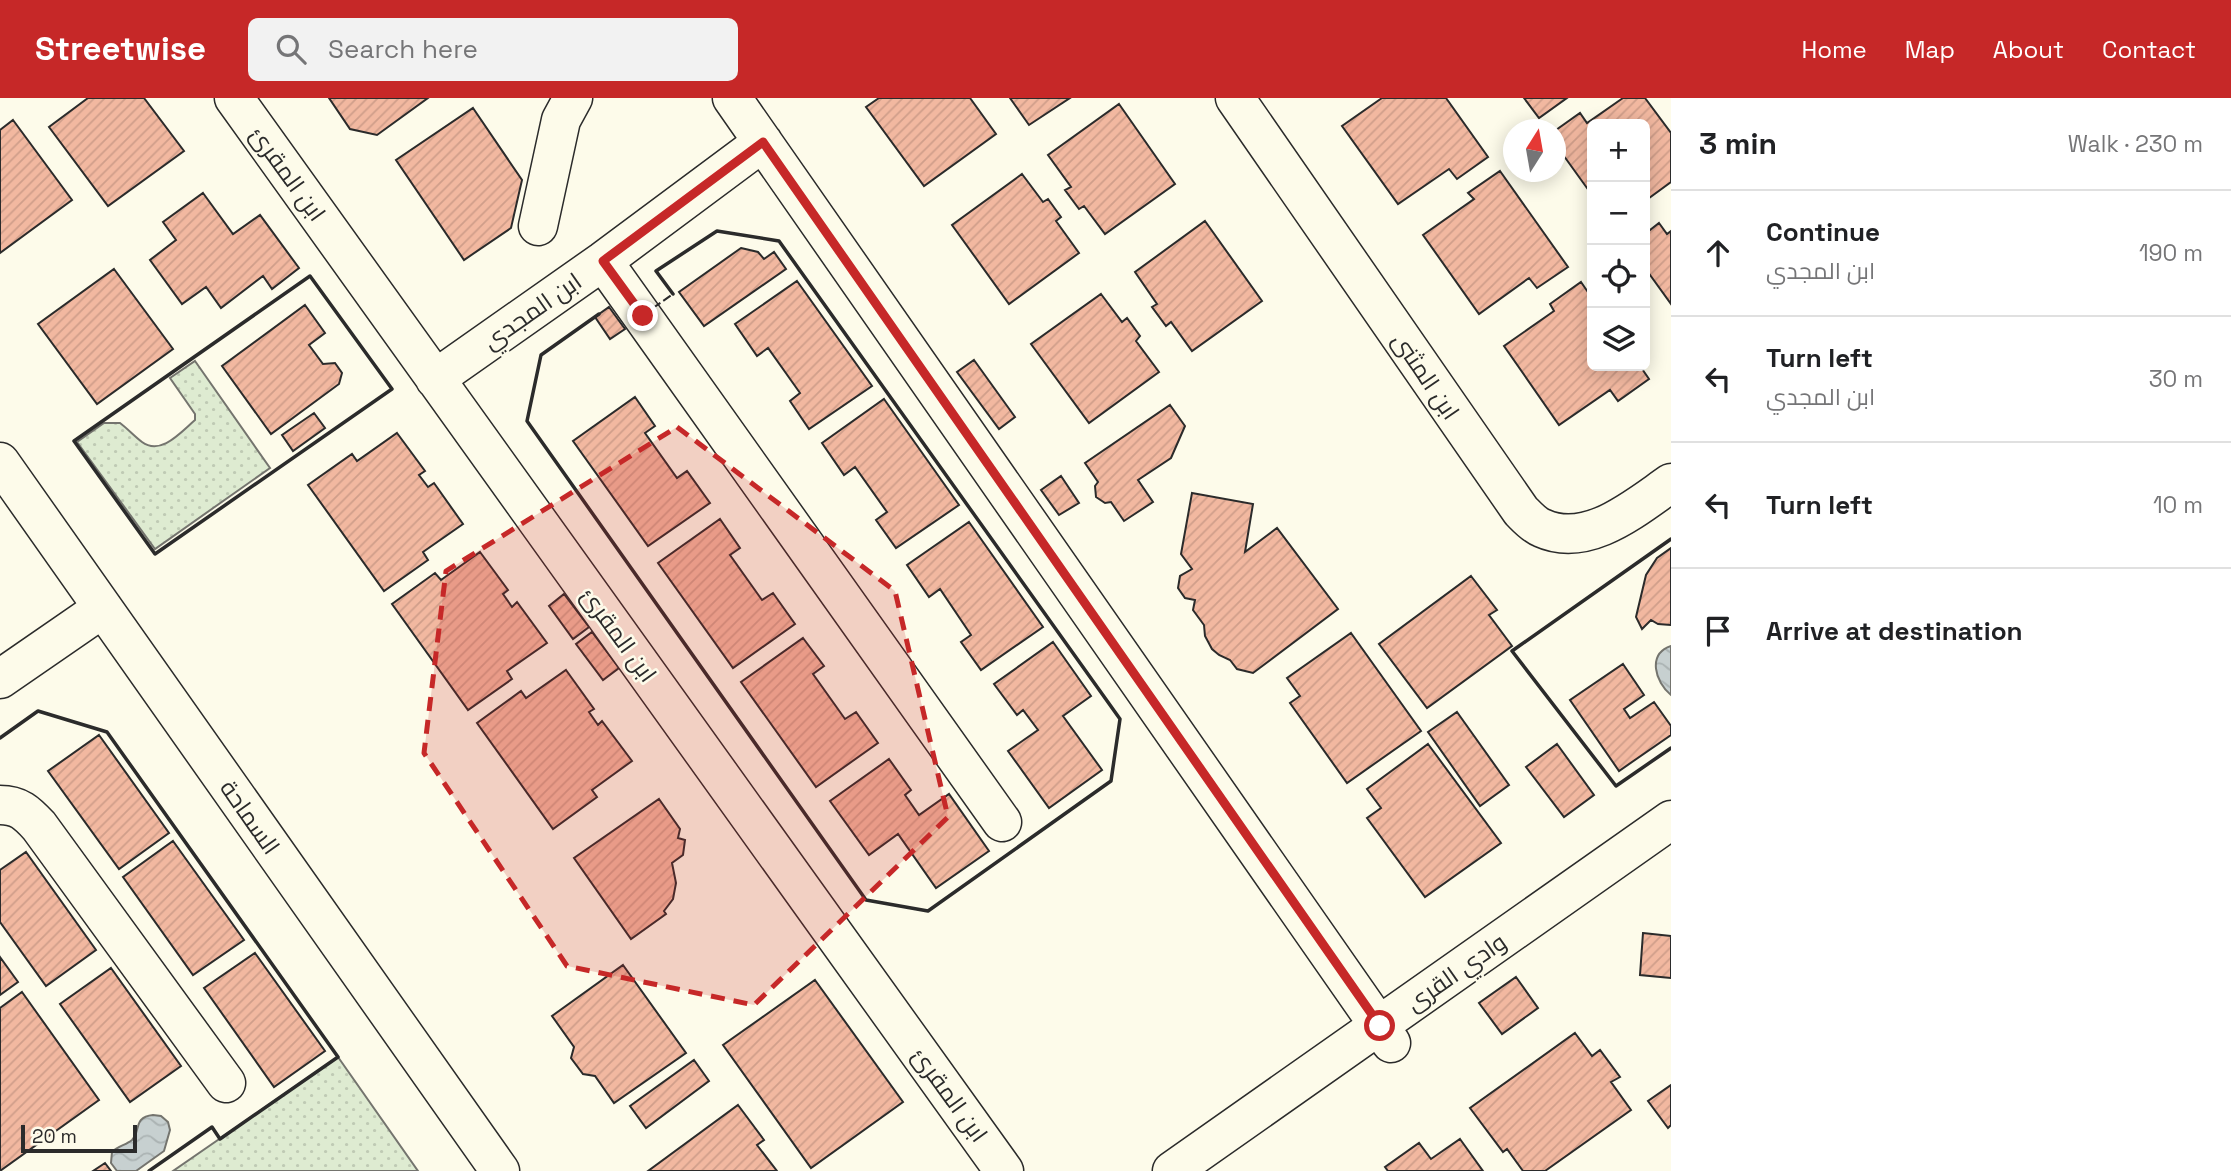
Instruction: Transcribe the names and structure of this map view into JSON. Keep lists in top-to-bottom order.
{
  "streets": {
    "street": [
      "ابن المقرئ",
      "ابن المجدي",
      "ابن المثنى",
      "السماحة",
      "وادي القرى"
    ]
  },
  "crossings": [
    ["ابن المقرئ", "ابن المجدي"]
  ],
  "scale_bar": "20 m",
  "north": "top",
  "page": {
    "header": "Streetwise",
    "search": "Search here",
    "nav": [
      "Home",
      "Map",
      "About",
      "Contact"
    ],
    "heading": ["3 min", "Walk · 230 m"],
    "map_buttons": ["+", "−"],
    "list": [
      ["Continue", "ابن المجدي", "190 m"],
      ["Turn left", "ابن المجدي", "30 m"],
      ["Turn left", "10 m"],
      "Arrive at destination"
    ],
    "scale": "20 m"
  }
}
